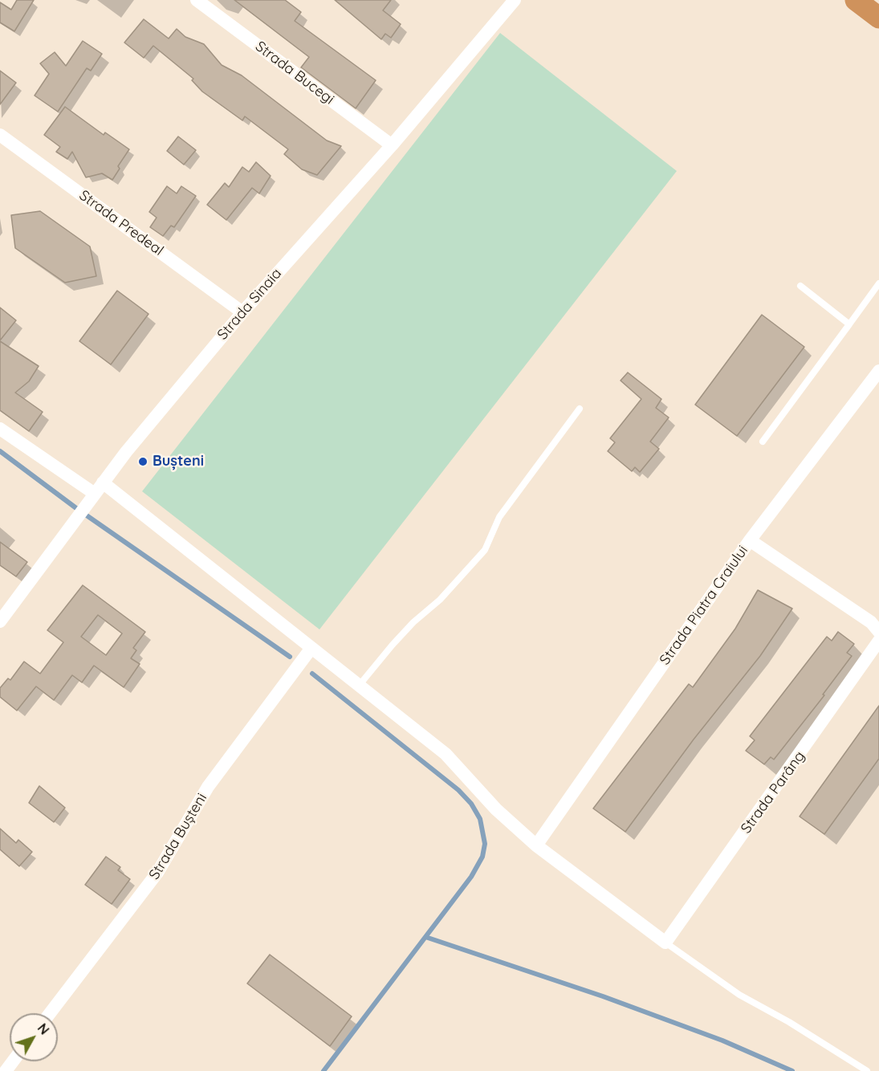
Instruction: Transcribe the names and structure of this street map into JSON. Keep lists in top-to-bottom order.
{
  "streets": {
    "street": [
      "Strada Bucegi",
      "Strada Predeal",
      "Strada Sinaia",
      "Strada Piatra Craiului",
      "Strada Parâng",
      "Strada Bușteni"
    ]
  },
  "crossings": [
    ["Strada Bucegi", "Strada Sinaia"],
    ["Strada Predeal", "Strada Sinaia"]
  ],
  "places": ["Bușteni"],
  "north": "top right"
}
